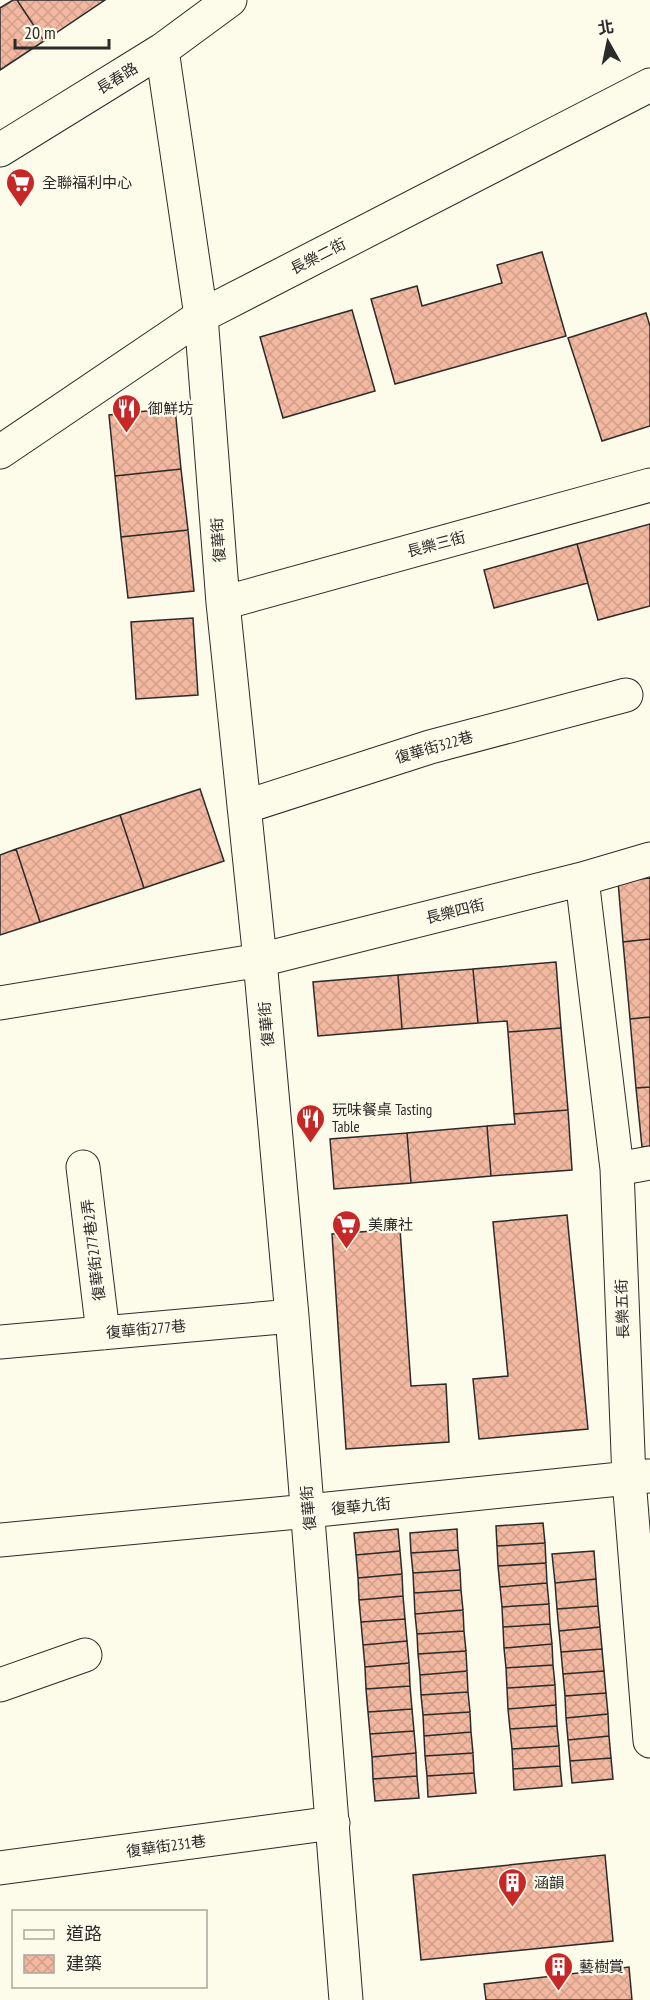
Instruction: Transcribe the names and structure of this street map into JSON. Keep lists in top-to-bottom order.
{
  "streets": {
    "street": [
      "長春路",
      "長樂二街",
      "復華街",
      "長樂三街",
      "復華街322巷",
      "長樂四街",
      "復華街277巷2弄",
      "長樂五街",
      "復華街277巷",
      "復華九街",
      "復華街231巷"
    ]
  },
  "crossings": [
    ["長春路", "復華街"],
    ["長樂二街", "復華街"],
    ["復華街", "長樂三街"],
    ["復華街", "復華街322巷"],
    ["復華街", "長樂四街"],
    ["復華街", "復華街277巷"],
    ["復華街", "復華九街"],
    ["復華街", "復華街231巷"],
    ["長樂四街", "長樂五街"],
    ["復華街277巷2弄", "復華街277巷"],
    ["長樂五街", "復華九街"]
  ],
  "places": {
    "supermarket": ["全聯福利中心", "美廉社"],
    "restaurant": ["御鮮坊", "玩味餐桌 Tasting Table"],
    "building": ["涵韻", "藝樹賞"]
  },
  "legend": ["道路", "建築"],
  "scale_bar": "20 m",
  "north": "top"
}
